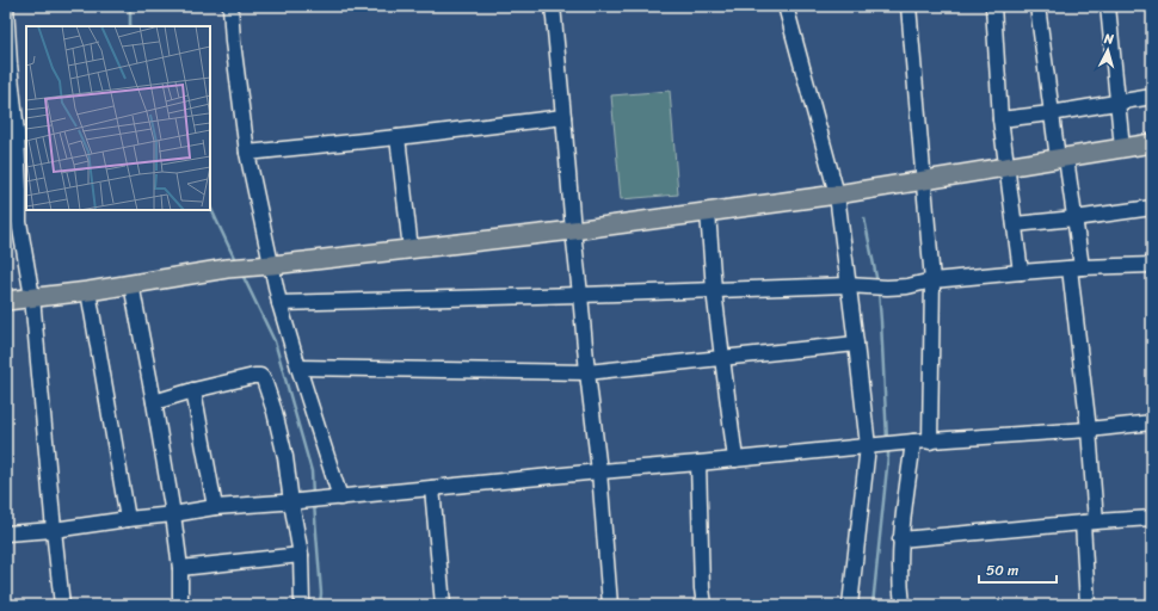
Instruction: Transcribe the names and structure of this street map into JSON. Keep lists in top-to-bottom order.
{
  "scale_bar": "50 m",
  "north": "top"
}
